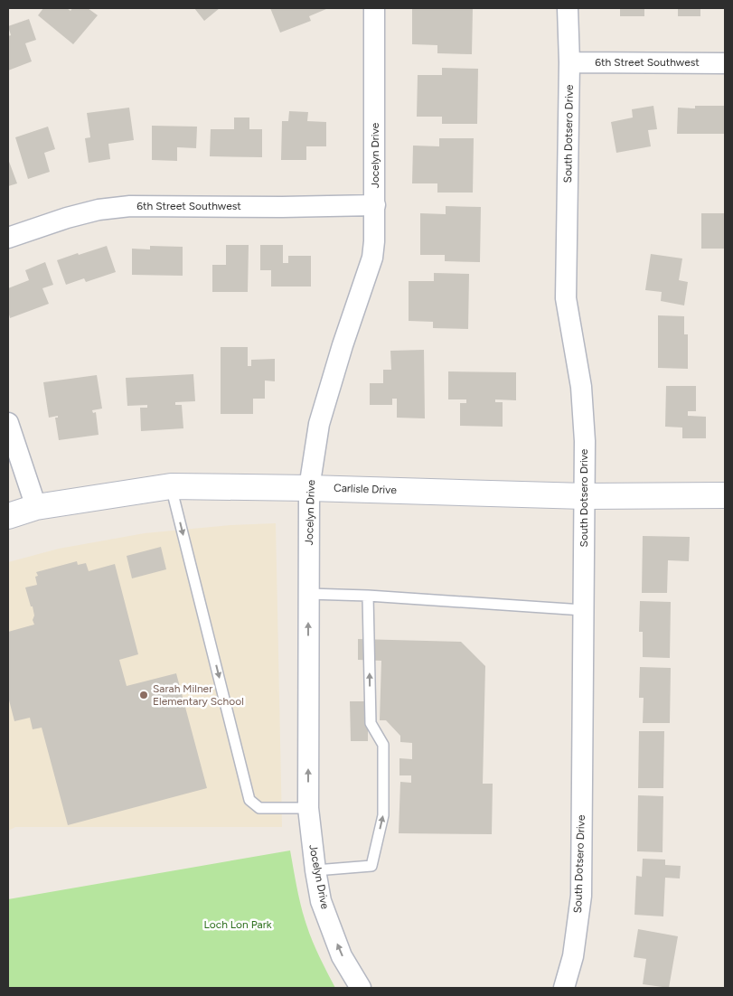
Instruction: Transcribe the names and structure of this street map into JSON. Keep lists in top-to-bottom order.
{
  "streets": {
    "street": [
      "6th Street Southwest",
      "South Dotsero Drive",
      "Jocelyn Drive",
      "Carlisle Drive"
    ]
  },
  "crossings": [
    ["6th Street Southwest", "South Dotsero Drive"],
    ["6th Street Southwest", "Jocelyn Drive"],
    ["South Dotsero Drive", "Carlisle Drive"],
    ["Jocelyn Drive", "Carlisle Drive"]
  ],
  "parks": ["Loch Lon Park"],
  "places": ["Sarah Milner Elementary School"]
}
